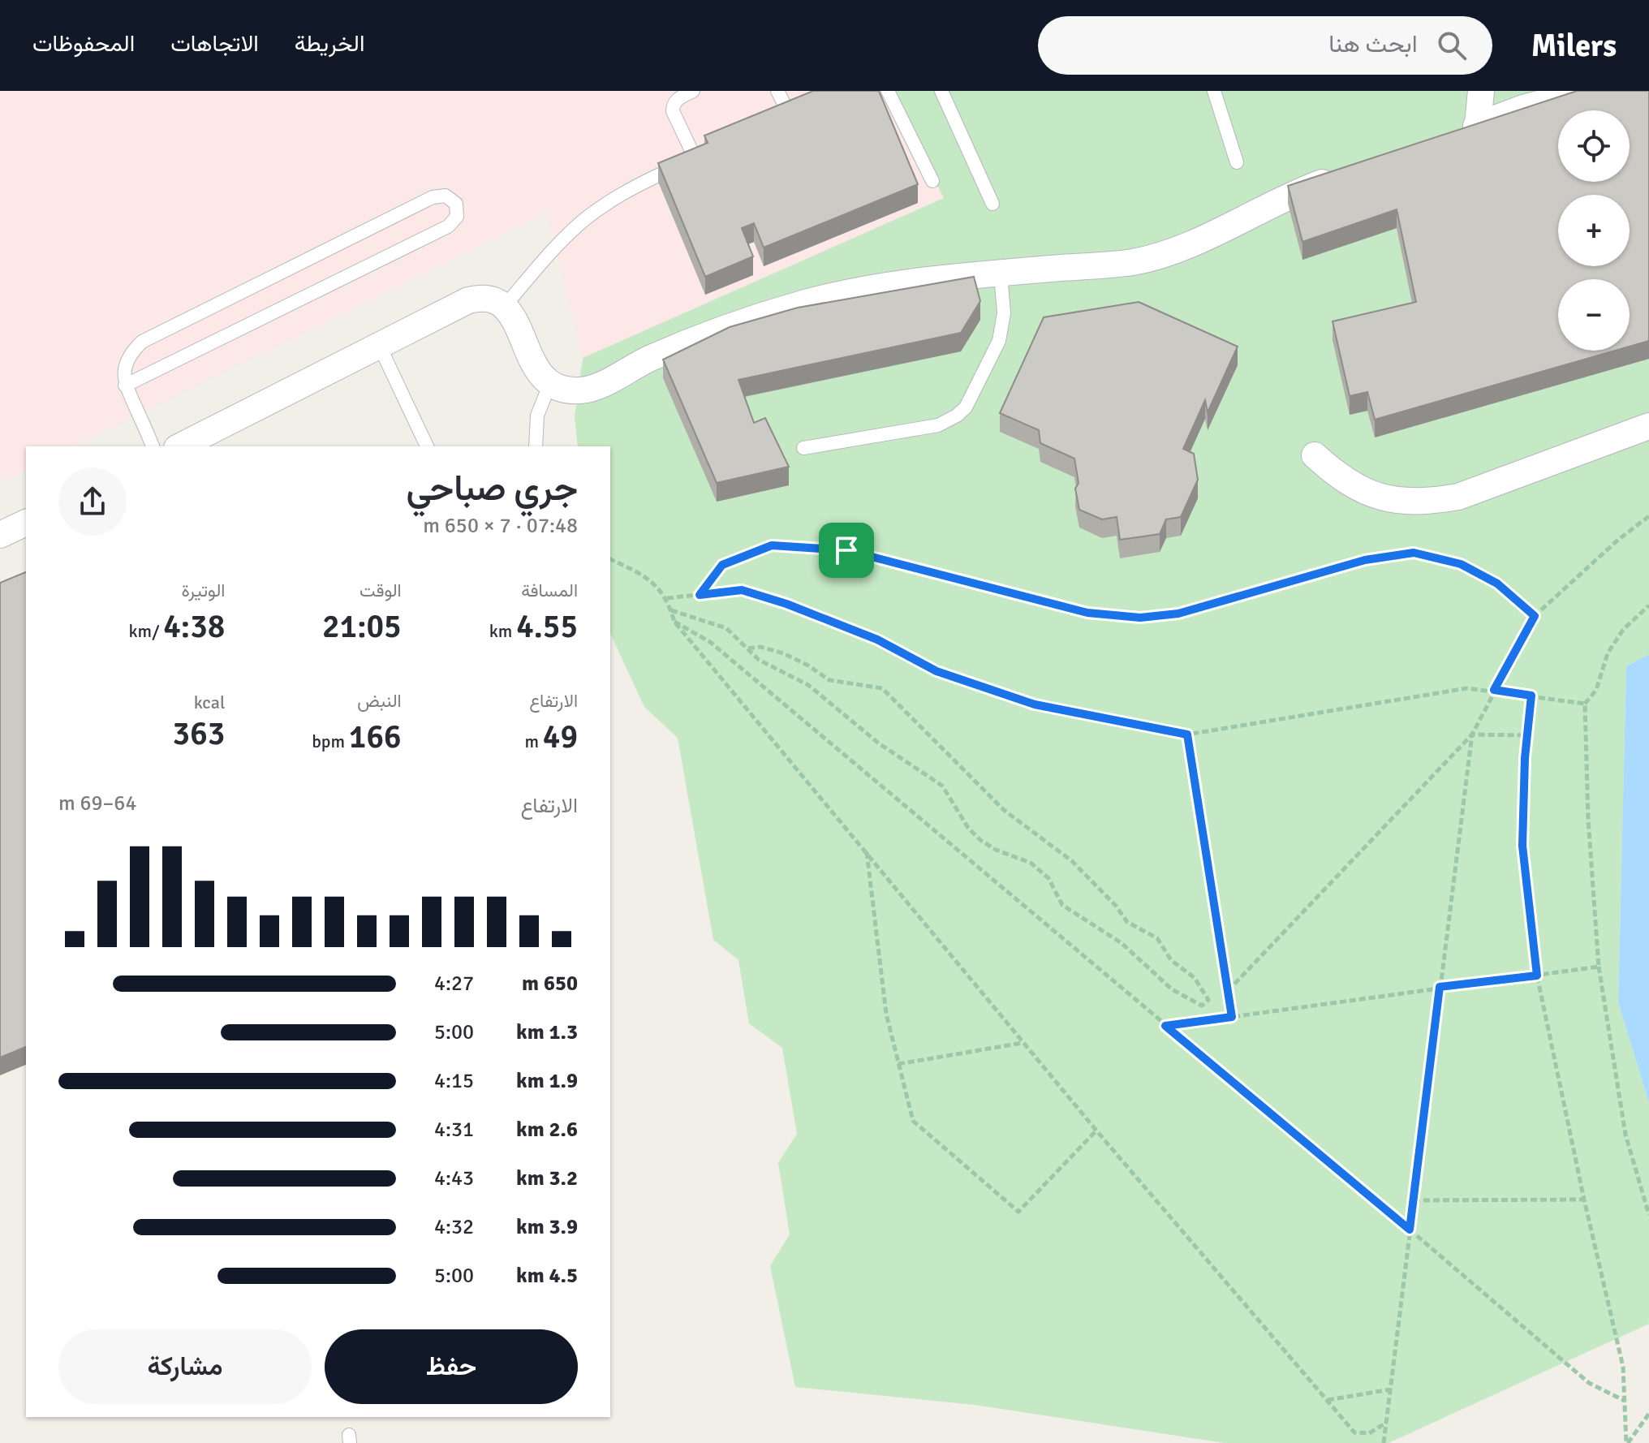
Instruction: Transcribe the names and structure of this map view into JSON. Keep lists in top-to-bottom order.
{
  "page": {
    "header": "Milers",
    "search": "ابحث هنا",
    "nav": ["الخريطة", "الاتجاهات", "المحفوظات"],
    "map_buttons": ["+", "−"],
    "heading": ["جري صباحي", "07:48 · 7 × 650 m"],
    "stats": [
      ["المسافة", "4.55 km"],
      ["الوقت", "21:05"],
      ["الوتيرة", "4:38 /km"],
      ["الارتفاع", "49 m"],
      ["النبض", "166 bpm"],
      ["kcal", "363"]
    ],
    "chart": ["الارتفاع", "64–69 m"],
    "list": [
      {
        "name": "650 m",
        "note": "4:27"
      },
      {
        "name": "1.3 km",
        "note": "5:00"
      },
      {
        "name": "1.9 km",
        "note": "4:15"
      },
      {
        "name": "2.6 km",
        "note": "4:31"
      },
      {
        "name": "3.2 km",
        "note": "4:43"
      },
      {
        "name": "3.9 km",
        "note": "4:32"
      },
      {
        "name": "4.5 km",
        "note": "5:00"
      }
    ],
    "buttons": ["حفظ", "مشاركة"]
  }
}
